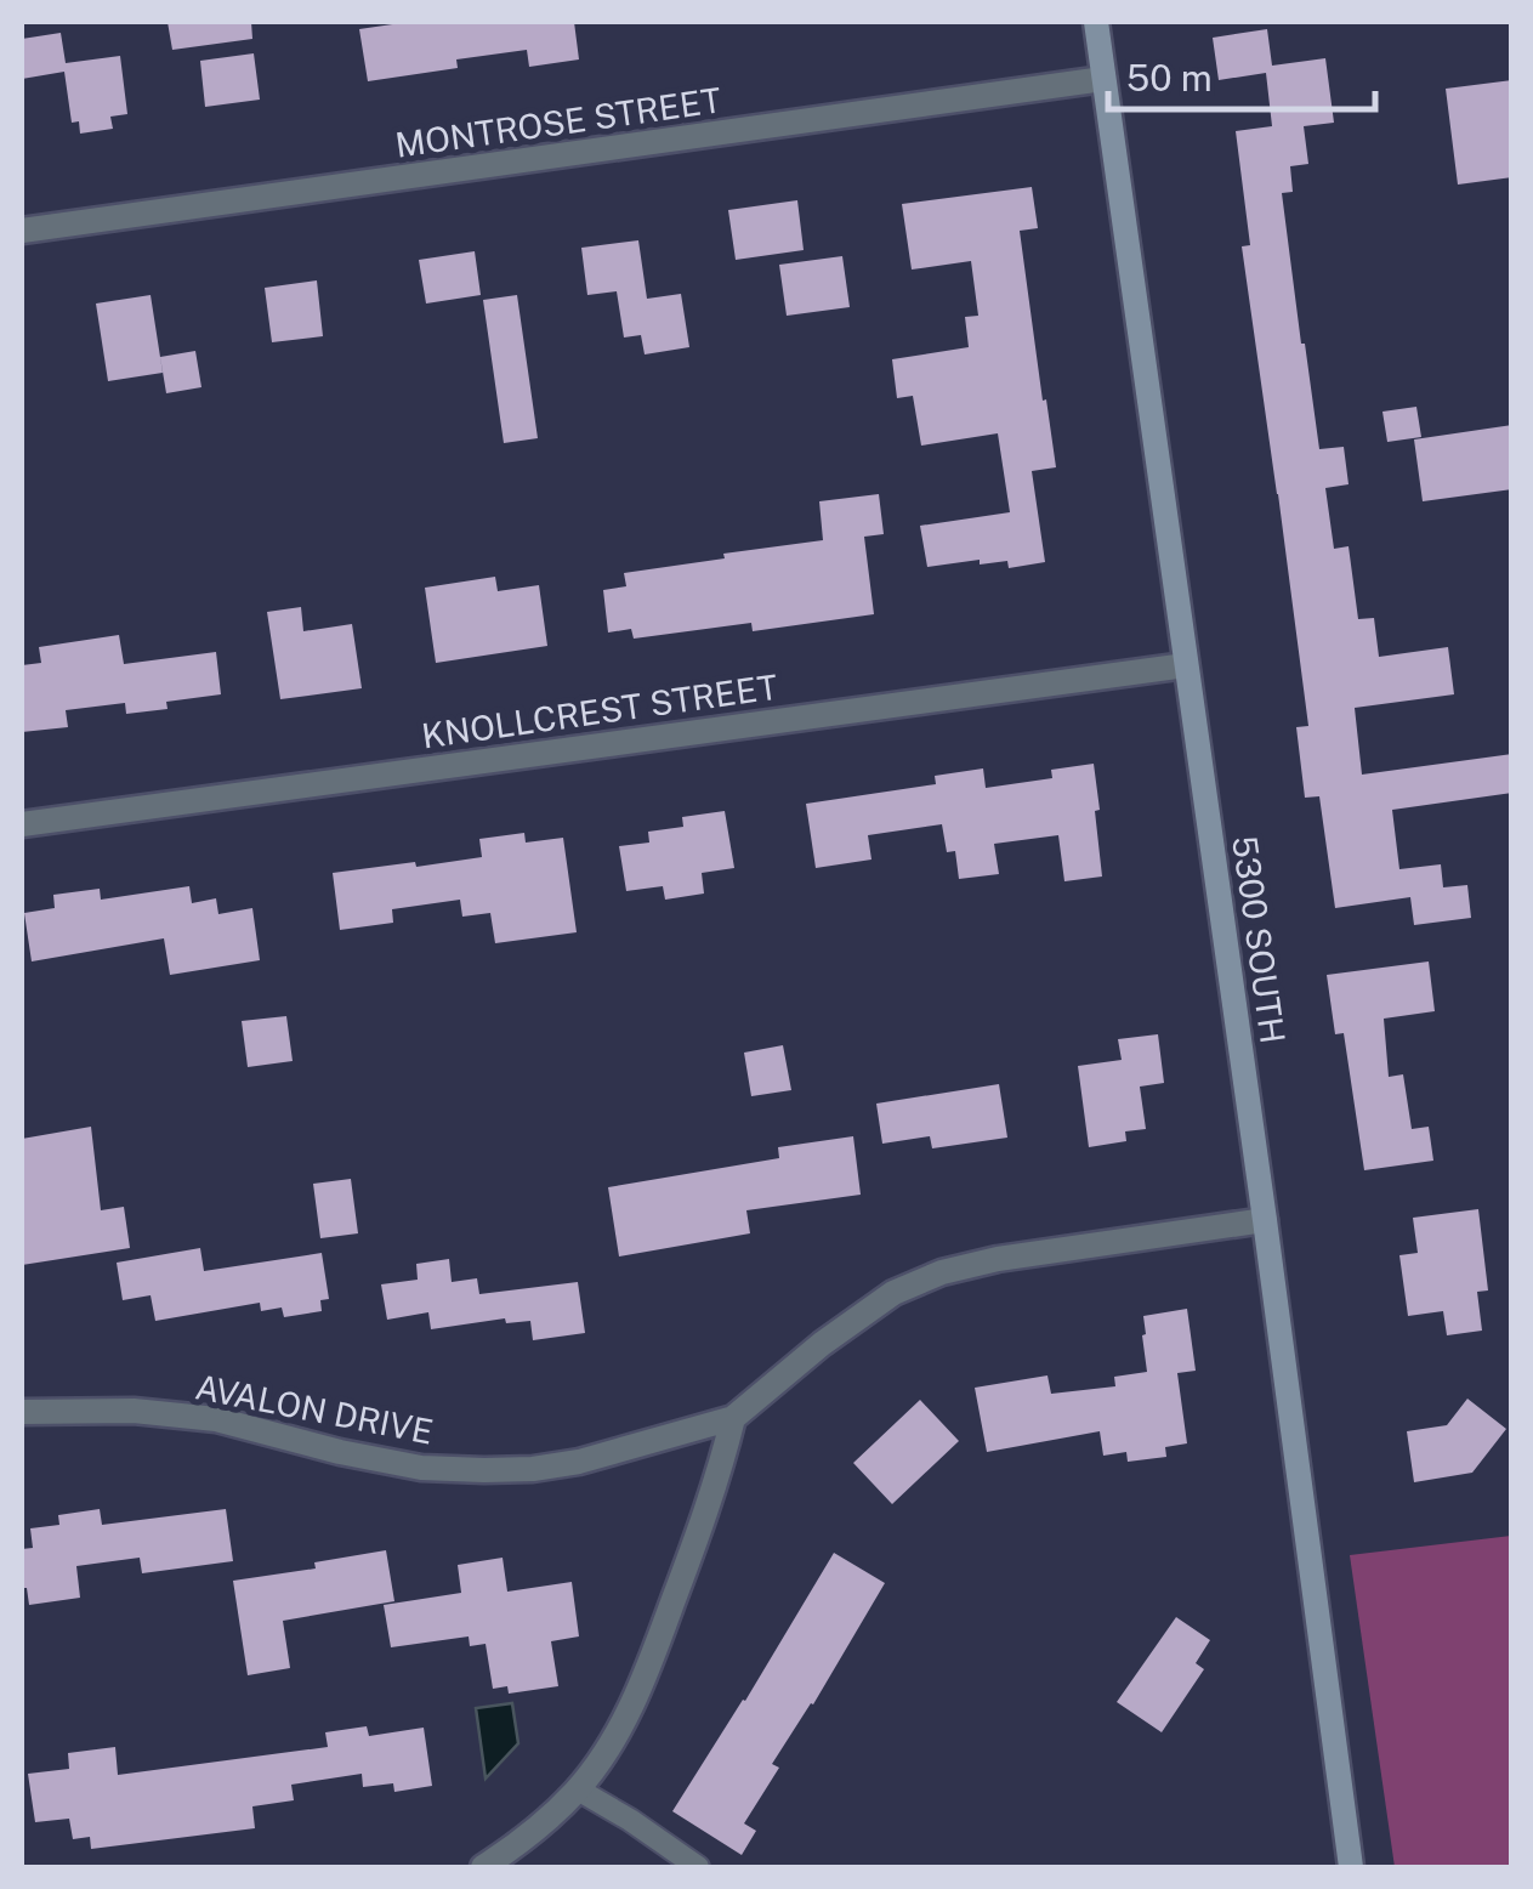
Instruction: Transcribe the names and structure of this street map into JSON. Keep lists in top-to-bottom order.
{
  "streets": {
    "main road": ["5300 SOUTH"],
    "street": ["MONTROSE STREET", "KNOLLCREST STREET", "AVALON DRIVE"]
  },
  "crossings": [
    ["MONTROSE STREET", "5300 SOUTH"],
    ["KNOLLCREST STREET", "5300 SOUTH"],
    ["5300 SOUTH", "AVALON DRIVE"]
  ],
  "scale_bar": "50 m"
}
